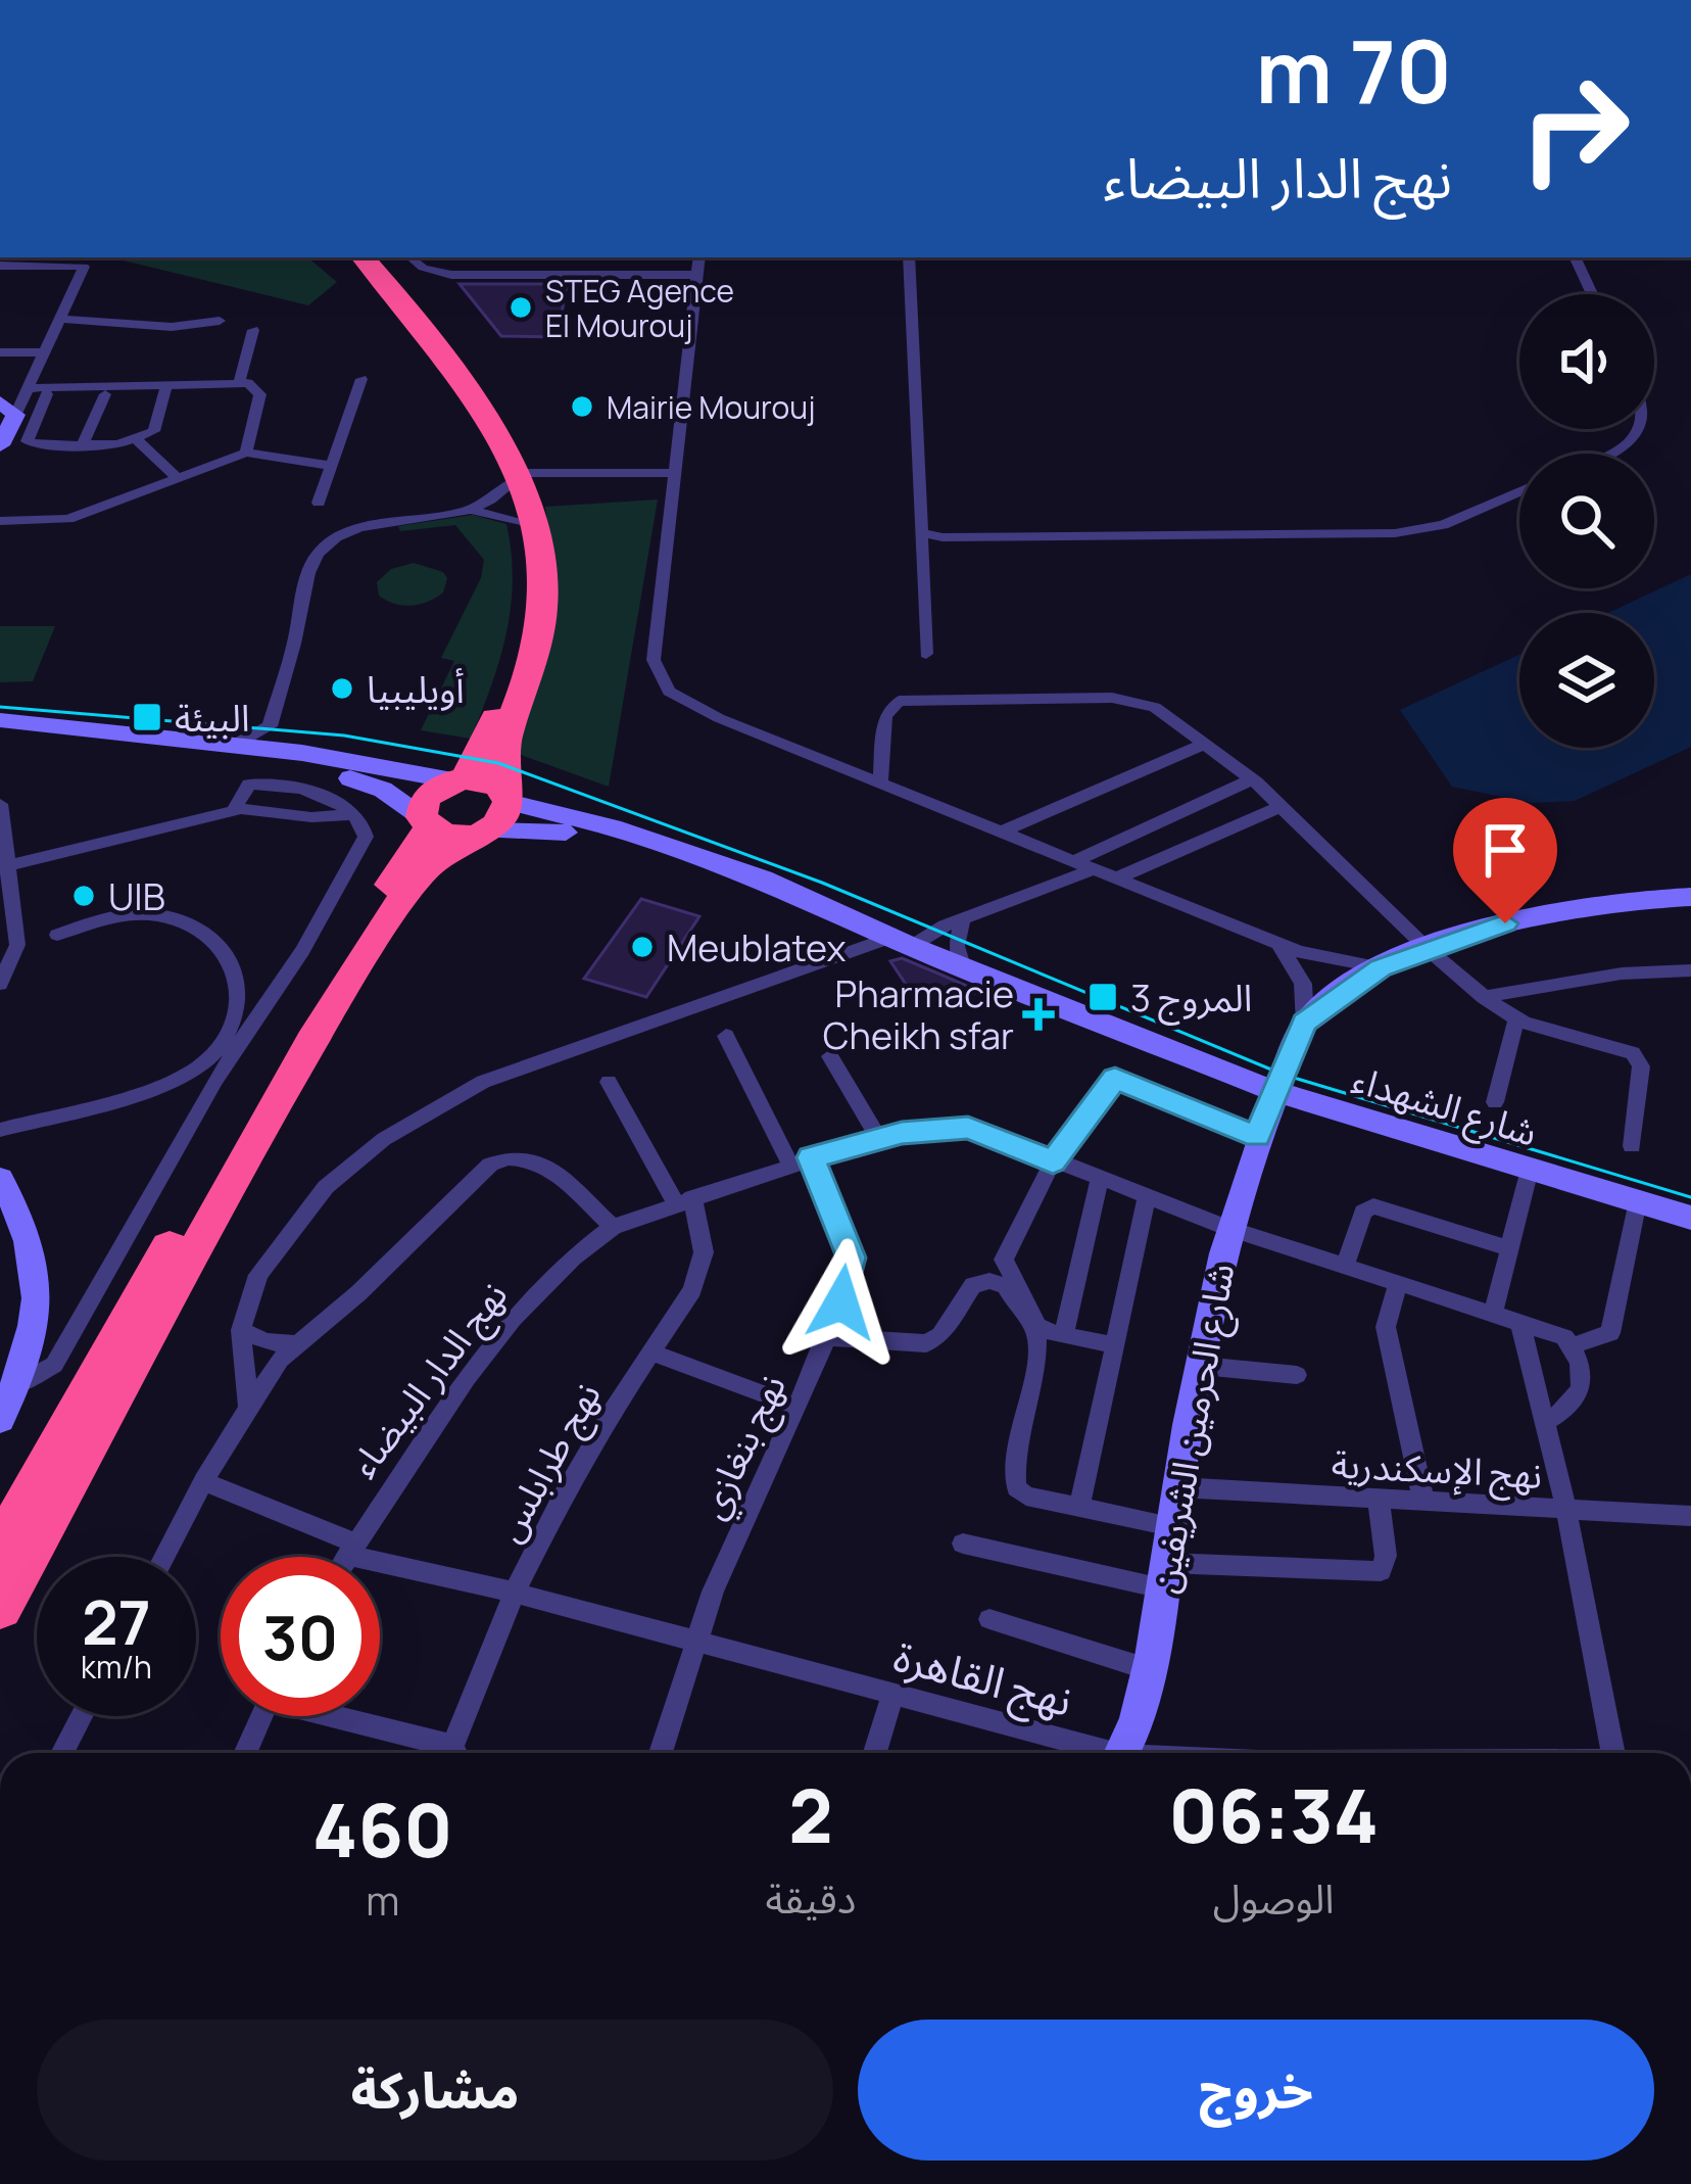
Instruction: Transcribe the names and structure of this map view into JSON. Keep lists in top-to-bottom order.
{
  "streets": {
    "main road": ["شارع الشهداء", "شارع الحرمين الشريفين"],
    "street": [
      "نهج الدار البيضاء",
      "نهج بنغازي",
      "نهج طرابلس",
      "نهج الإسكندرية",
      "نهج القاهرة"
    ]
  },
  "crossings": [
    ["شارع الشهداء", "شارع الحرمين الشريفين"],
    ["نهج الدار البيضاء", "شارع الحرمين الشريفين"],
    ["نهج الدار البيضاء", "نهج بنغازي"],
    ["نهج الدار البيضاء", "نهج طرابلس"],
    ["نهج الدار البيضاء", "نهج القاهرة"],
    ["شارع الحرمين الشريفين", "نهج الإسكندرية"],
    ["نهج بنغازي", "نهج القاهرة"],
    ["نهج طرابلس", "نهج القاهرة"]
  ],
  "places": {
    "other": [
      "STEG Agence El Mourouj",
      "Mairie Mourouj",
      "أويليبيا",
      "UIB",
      "Meublatex"
    ],
    "transit": ["البيئة", "المروج 3"],
    "health": ["Pharmacie Cheikh sfar"]
  },
  "page": {
    "turn": ["70 m", "نهج الدار البيضاء"],
    "speed": "27 km/h",
    "limit": "30",
    "eta": [
      "06:34",
      "الوصول",
      "2",
      "دقيقة",
      "460",
      "m"
    ],
    "buttons": ["خروج", "مشاركة"]
  }
}
